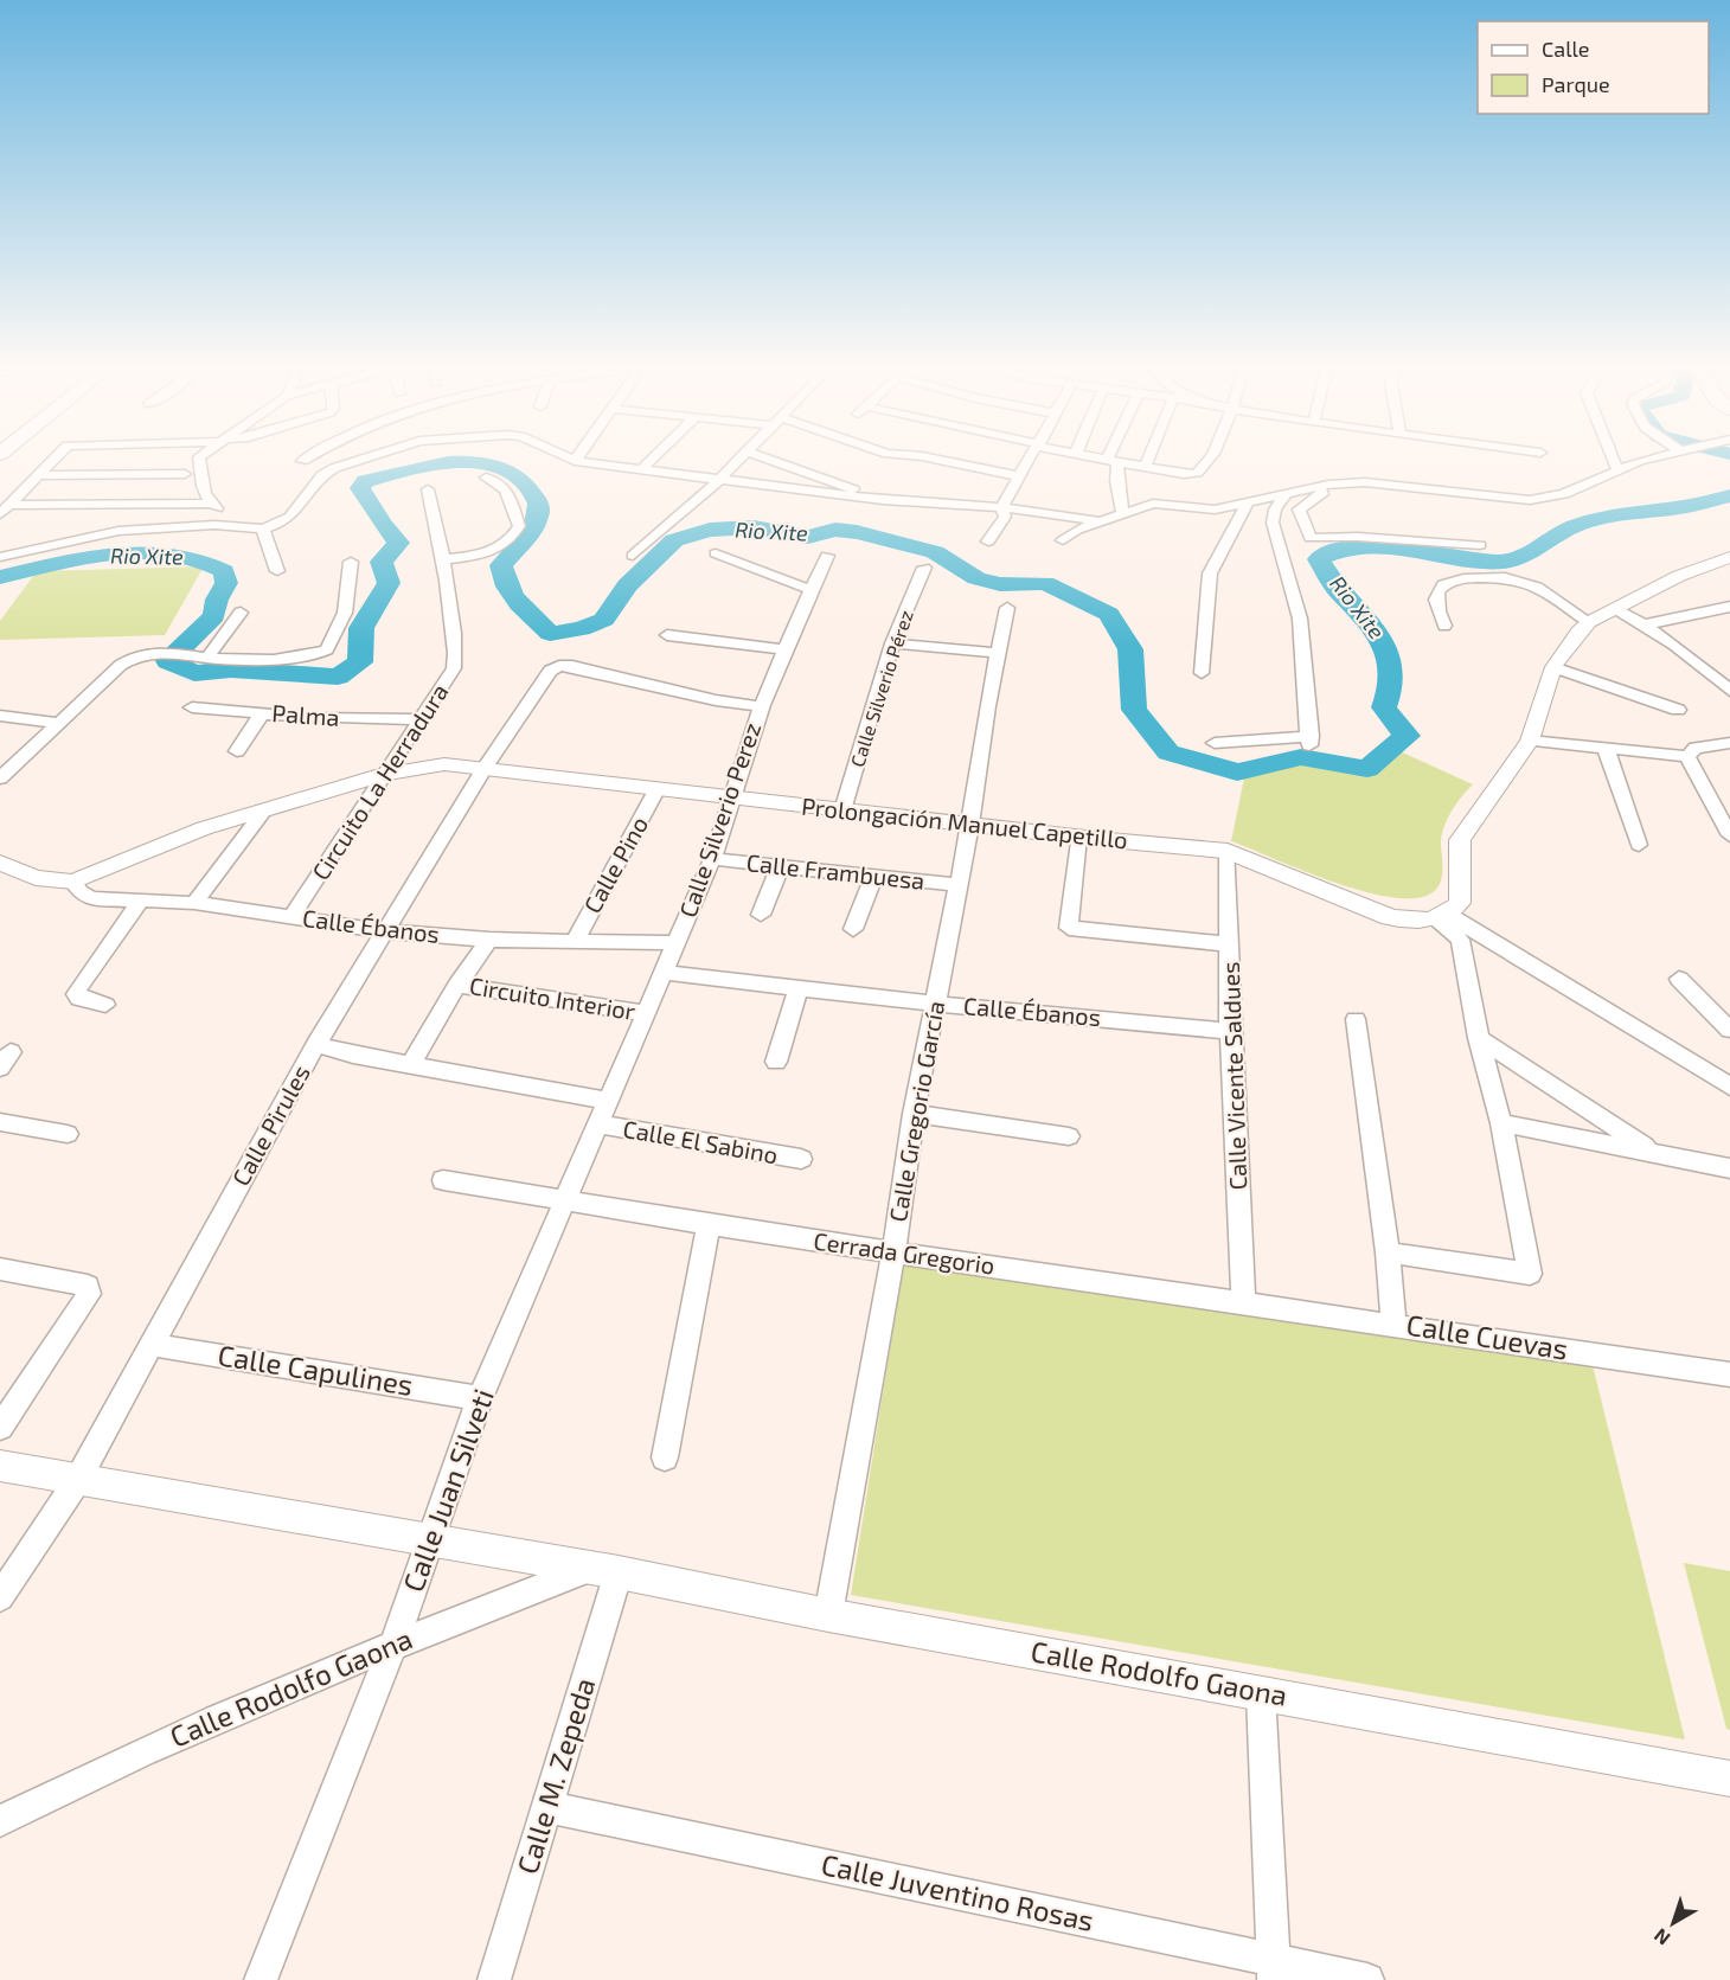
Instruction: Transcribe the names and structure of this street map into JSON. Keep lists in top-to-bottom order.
{
  "streets": {
    "street": [
      "Calle Silverio Pérez",
      "Palma",
      "Circuito La Herradura",
      "Calle Silverio Perez",
      "Prolongación Manuel Capetillo",
      "Calle Pino",
      "Calle Frambuesa",
      "Calle Ébanos",
      "Circuito Interior",
      "Calle Vicente Saldues",
      "Calle Gregorio García",
      "Calle Pirules",
      "Calle El Sabino",
      "Cerrada Gregorio",
      "Calle Cuevas",
      "Calle Capulines",
      "Calle Juan Silveti",
      "Calle Rodolfo Gaona",
      "Calle M. Zepeda",
      "Calle Juventino Rosas"
    ]
  },
  "crossings": [
    ["Calle Silverio Pérez", "Prolongación Manuel Capetillo"],
    ["Palma", "Circuito La Herradura"],
    ["Circuito La Herradura", "Prolongación Manuel Capetillo"],
    ["Circuito La Herradura", "Calle Ébanos"],
    ["Calle Silverio Perez", "Prolongación Manuel Capetillo"],
    ["Calle Silverio Perez", "Calle Frambuesa"],
    ["Calle Silverio Perez", "Calle Ébanos"],
    ["Calle Silverio Perez", "Circuito Interior"],
    ["Calle Silverio Perez", "Calle Pirules"],
    ["Calle Silverio Perez", "Calle El Sabino"],
    ["Calle Silverio Perez", "Calle Juan Silveti"],
    ["Prolongación Manuel Capetillo", "Calle Pino"],
    ["Prolongación Manuel Capetillo", "Calle Ébanos"],
    ["Prolongación Manuel Capetillo", "Calle Vicente Saldues"],
    ["Prolongación Manuel Capetillo", "Calle Gregorio García"],
    ["Prolongación Manuel Capetillo", "Calle Pirules"],
    ["Calle Pino", "Calle Ébanos"],
    ["Calle Frambuesa", "Calle Gregorio García"],
    ["Calle Ébanos", "Calle Vicente Saldues"],
    ["Calle Ébanos", "Calle Gregorio García"],
    ["Calle Ébanos", "Calle Pirules"],
    ["Calle Vicente Saldues", "Cerrada Gregorio"],
    ["Calle Vicente Saldues", "Calle Cuevas"],
    ["Calle Gregorio García", "Cerrada Gregorio"],
    ["Calle Gregorio García", "Calle Rodolfo Gaona"],
    ["Calle Pirules", "Calle El Sabino"],
    ["Calle Pirules", "Calle Capulines"],
    ["Calle Pirules", "Calle Rodolfo Gaona"],
    ["Calle El Sabino", "Calle Juan Silveti"],
    ["Cerrada Gregorio", "Calle Cuevas"],
    ["Cerrada Gregorio", "Calle Juan Silveti"],
    ["Calle Capulines", "Calle Juan Silveti"],
    ["Calle Juan Silveti", "Calle Rodolfo Gaona"],
    ["Calle Rodolfo Gaona", "Calle M. Zepeda"],
    ["Calle M. Zepeda", "Calle Juventino Rosas"]
  ],
  "water": ["Rio Xite"],
  "legend": ["Calle", "Parque"],
  "north": "bottom left"
}
